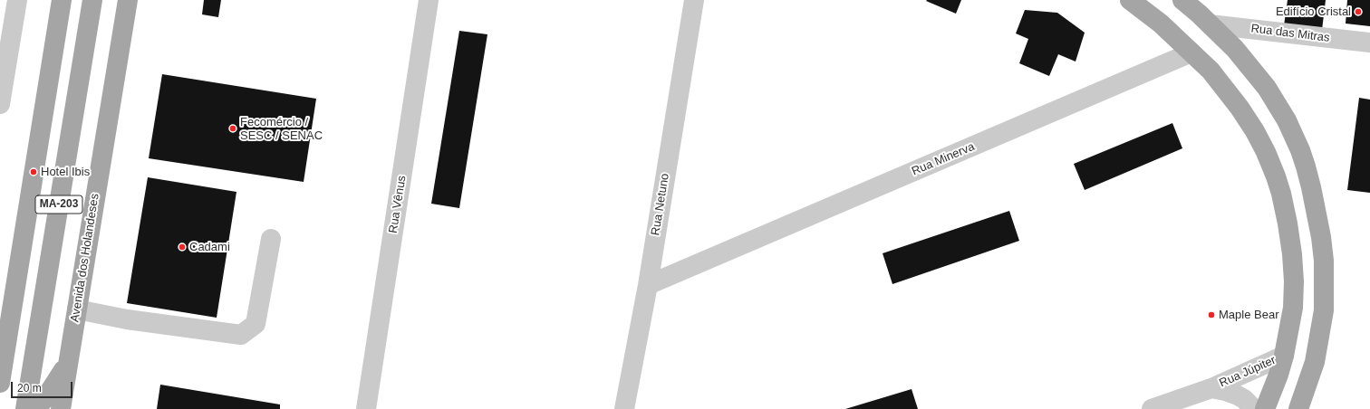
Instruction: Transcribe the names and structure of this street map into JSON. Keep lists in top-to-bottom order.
{
  "streets": {
    "main road": ["MA-203", "Avenida dos Holandeses"],
    "street": [
      "Rua das Mitras",
      "Rua Minerva",
      "Rua Vênus",
      "Rua Netuno",
      "Rua Júpiter"
    ]
  },
  "crossings": [
    ["Rua Minerva", "Rua Netuno"]
  ],
  "places": [
    "Edifício Cristal",
    "Fecomércio / SESC / SENAC",
    "Hotel Ibis",
    "Cadami",
    "Maple Bear"
  ],
  "scale_bar": "20 m"
}
